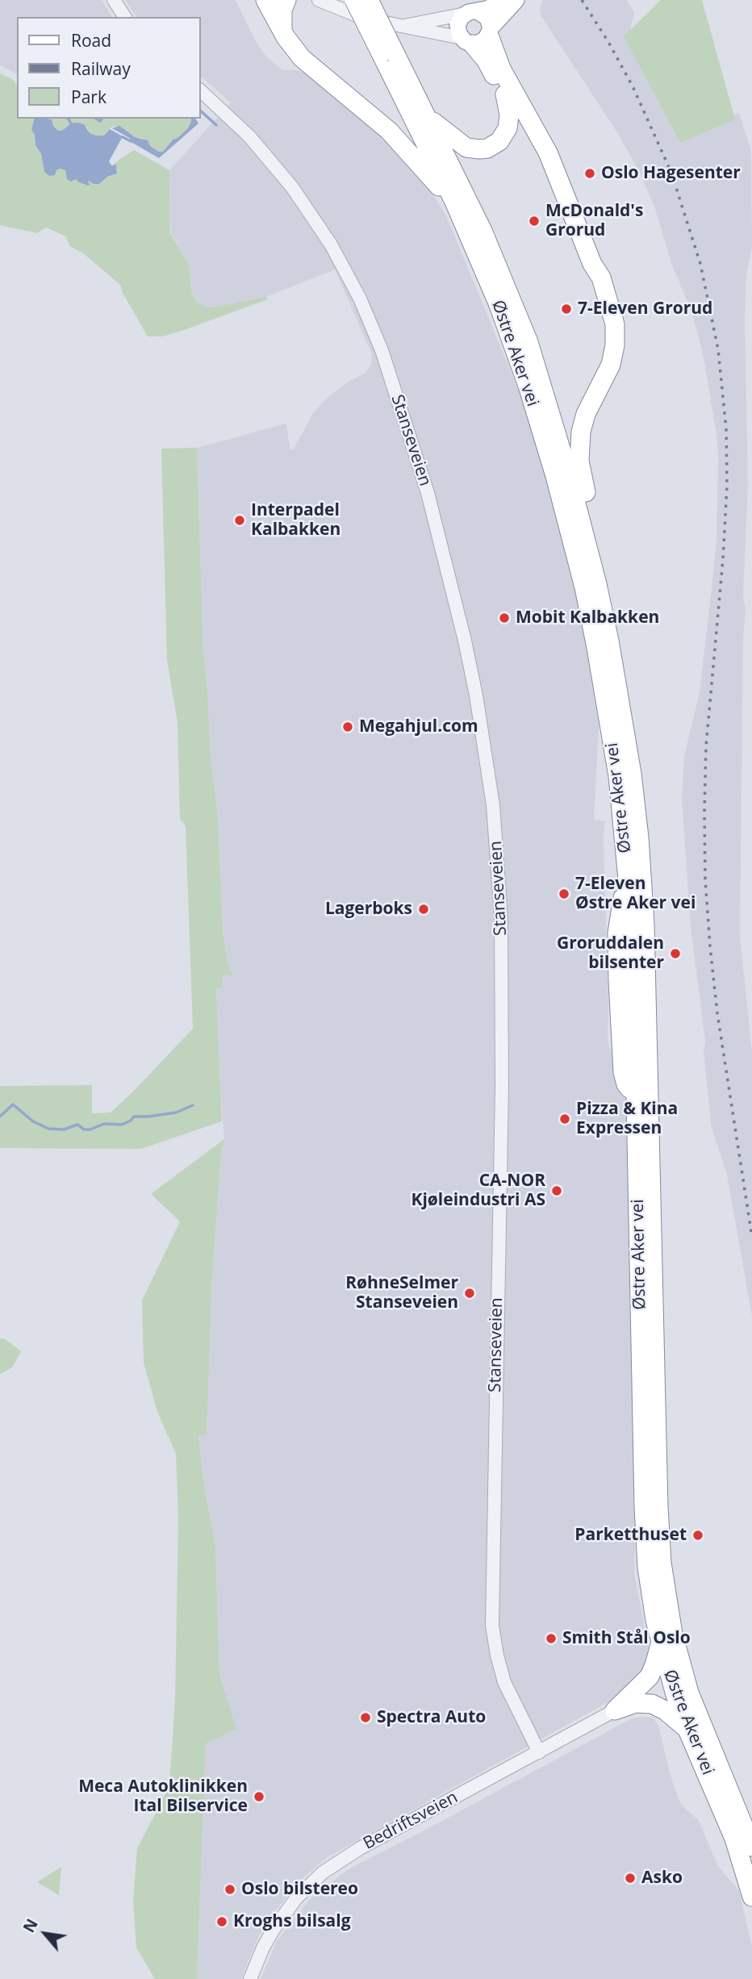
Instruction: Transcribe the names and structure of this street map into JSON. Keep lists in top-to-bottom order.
{
  "streets": {
    "highway": ["Østre Aker vei"],
    "street": ["Stanseveien", "Bedriftsveien"]
  },
  "crossings": [
    ["Stanseveien", "Bedriftsveien"]
  ],
  "places": [
    "Oslo Hagesenter",
    "McDonald's Grorud",
    "7-Eleven Grorud",
    "Interpadel Kalbakken",
    "Mobit Kalbakken",
    "Megahjul.com",
    "7-Eleven Østre Aker vei",
    "Lagerboks",
    "Groruddalen bilsenter",
    "Pizza & Kina Expressen",
    "CA-NOR Kjøleindustri AS",
    "RøhneSelmer Stanseveien",
    "Parketthuset",
    "Smith Stål Oslo",
    "Spectra Auto",
    "Meca Autoklinikken Ital Bilservice",
    "Asko",
    "Oslo bilstereo",
    "Kroghs bilsalg"
  ],
  "legend": ["Road", "Railway", "Park"],
  "north": "top left"
}
